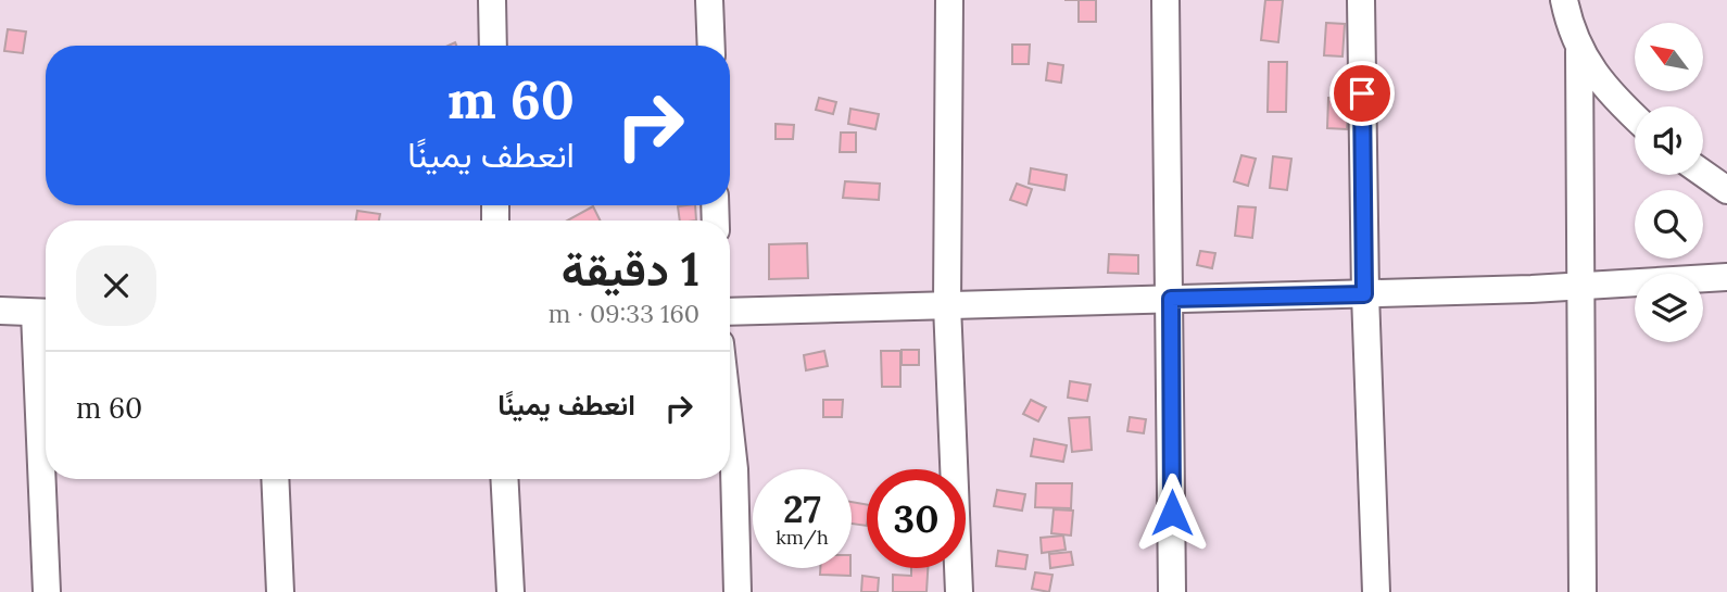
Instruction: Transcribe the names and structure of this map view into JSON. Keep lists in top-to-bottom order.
{
  "north": "top left",
  "page": {
    "turn": ["60 m", "انعطف يمينًا"],
    "heading": ["1 دقيقة", "160 m · 09:33"],
    "list": [
      {
        "name": "انعطف يمينًا",
        "value": "60 m"
      }
    ],
    "speed": "27 km/h",
    "limit": "30"
  }
}
